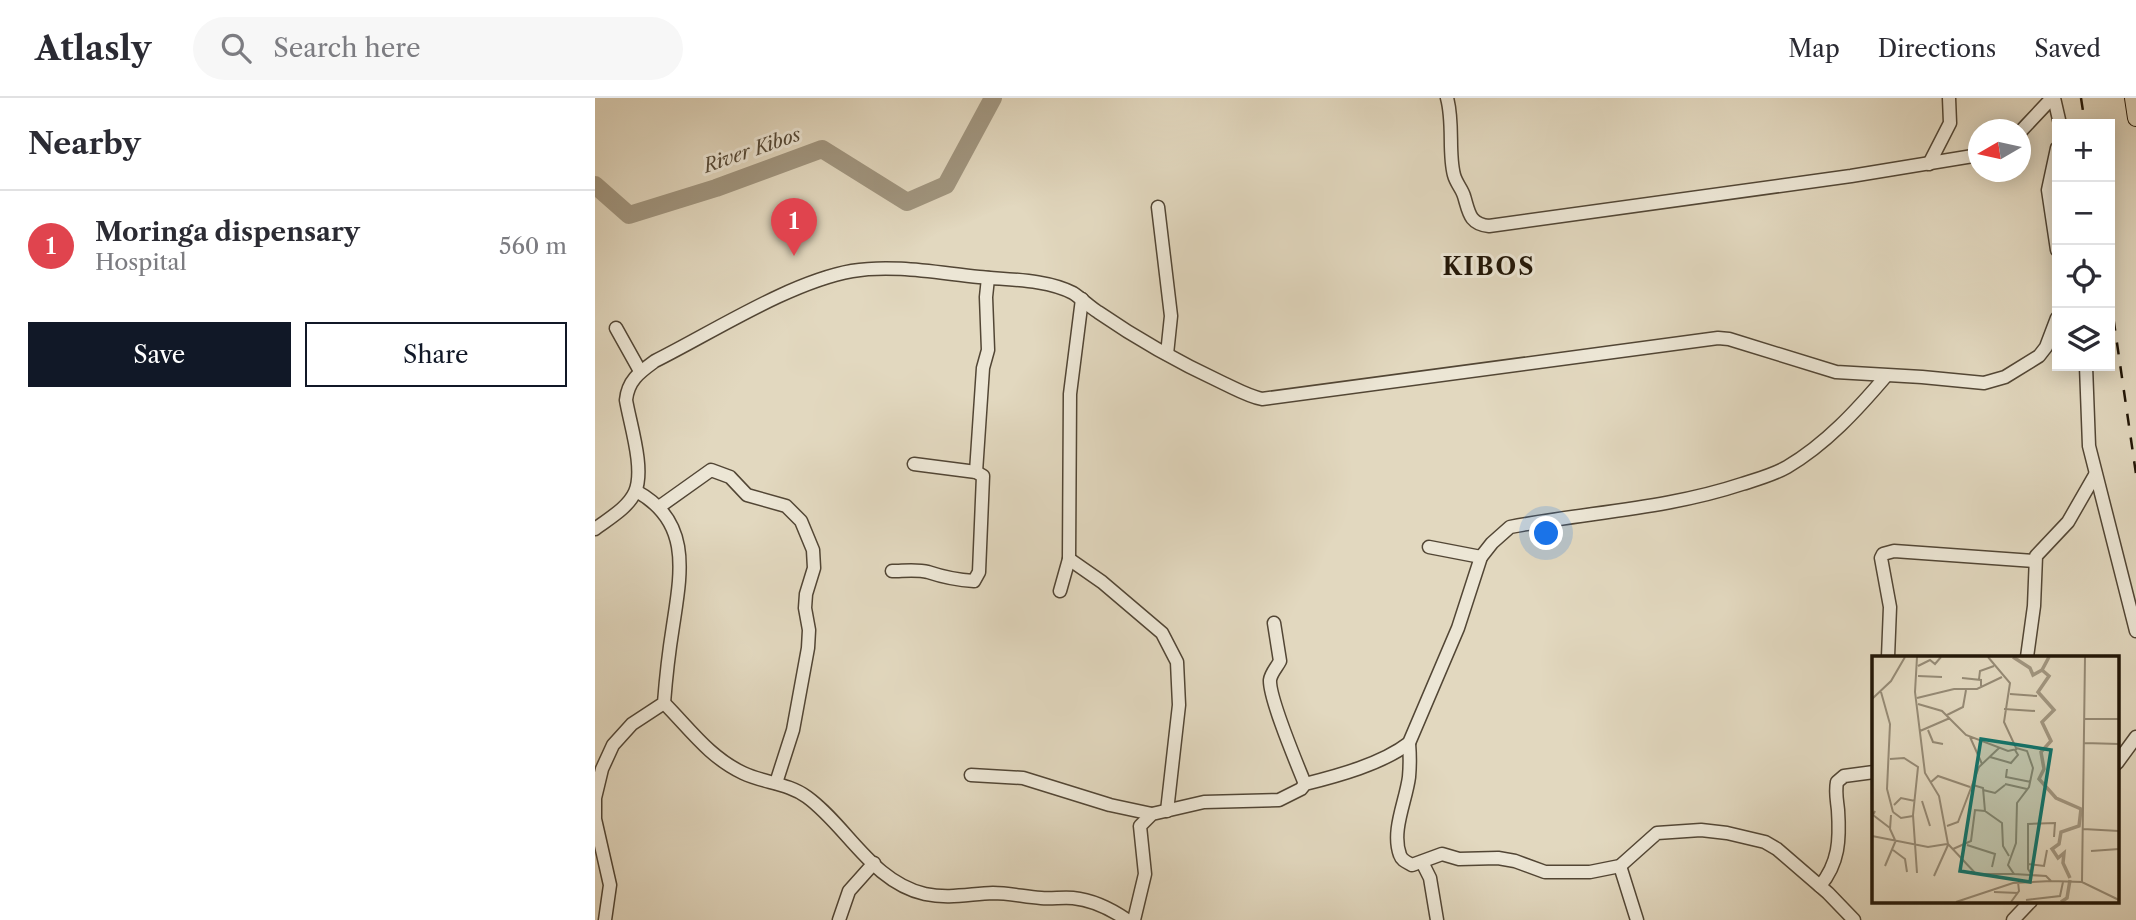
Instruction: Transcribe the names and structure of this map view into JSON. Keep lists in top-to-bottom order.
{
  "districts": ["KIBOS"],
  "water": ["River Kibos"],
  "north": "left",
  "page": {
    "header": "Atlasly",
    "search": "Search here",
    "nav": ["Map", "Directions", "Saved"],
    "heading": "Nearby",
    "map_buttons": ["+", "−"],
    "list": [
      {
        "mark": "1",
        "name": "Moringa dispensary",
        "note": "Hospital",
        "value": "560 m"
      }
    ],
    "pins": "1",
    "buttons": ["Save", "Share"]
  }
}
